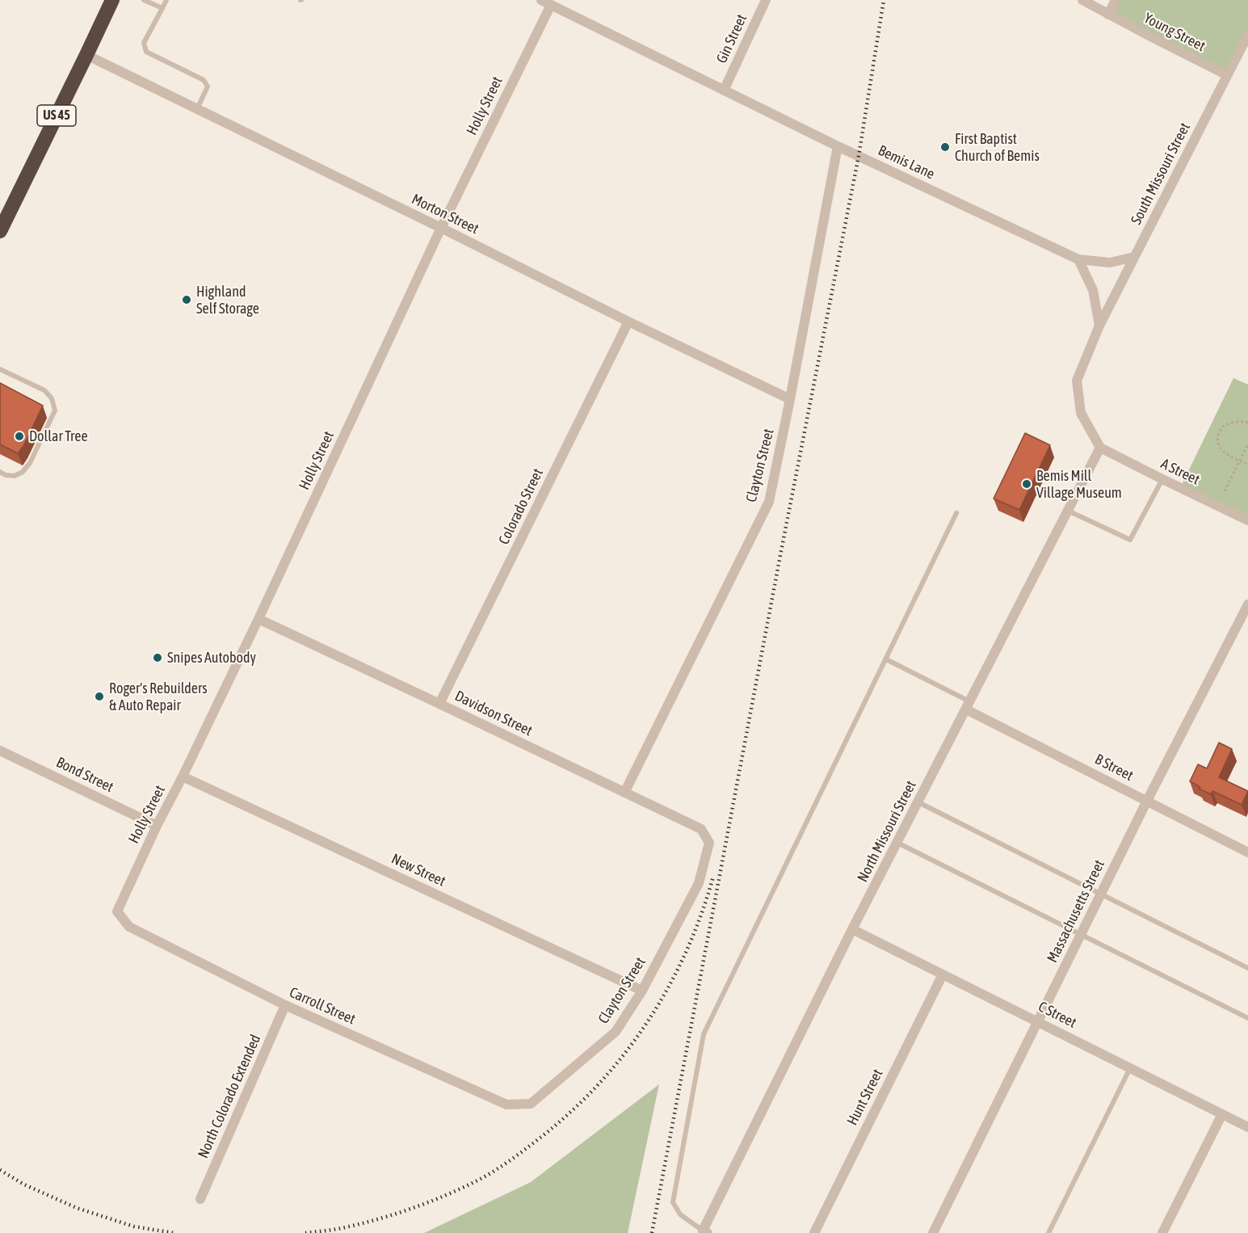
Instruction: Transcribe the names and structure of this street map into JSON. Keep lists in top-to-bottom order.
{
  "streets": {
    "highway": ["US 45"],
    "street": [
      "Young Street",
      "Gin Street",
      "Holly Street",
      "Bemis Lane",
      "South Missouri Street",
      "Morton Street",
      "Clayton Street",
      "A Street",
      "Colorado Street",
      "Davidson Street",
      "B Street",
      "Bond Street",
      "North Missouri Street",
      "New Street",
      "Massachusetts Street",
      "Carroll Street",
      "C Street",
      "North Colorado Extended",
      "Hunt Street"
    ]
  },
  "crossings": [
    ["Young Street", "South Missouri Street"],
    ["Gin Street", "Bemis Lane"],
    ["Holly Street", "Bemis Lane"],
    ["Holly Street", "Morton Street"],
    ["Holly Street", "Davidson Street"],
    ["Holly Street", "Bond Street"],
    ["Holly Street", "New Street"],
    ["Holly Street", "Carroll Street"],
    ["US 45", "Morton Street"],
    ["Bemis Lane", "South Missouri Street"],
    ["Bemis Lane", "Clayton Street"],
    ["Morton Street", "Clayton Street"],
    ["Morton Street", "Colorado Street"],
    ["Clayton Street", "Davidson Street"],
    ["Clayton Street", "New Street"],
    ["Clayton Street", "Carroll Street"],
    ["A Street", "North Missouri Street"],
    ["Colorado Street", "Davidson Street"],
    ["B Street", "North Missouri Street"],
    ["B Street", "Massachusetts Street"],
    ["North Missouri Street", "C Street"],
    ["Massachusetts Street", "C Street"],
    ["Carroll Street", "North Colorado Extended"],
    ["C Street", "Hunt Street"]
  ],
  "places": [
    "First Baptist Church of Bemis",
    "Highland Self Storage",
    "Dollar Tree",
    "Bemis Mill Village Museum",
    "Snipes Autobody",
    "Roger's Rebuilders & Auto Repair"
  ]
}
